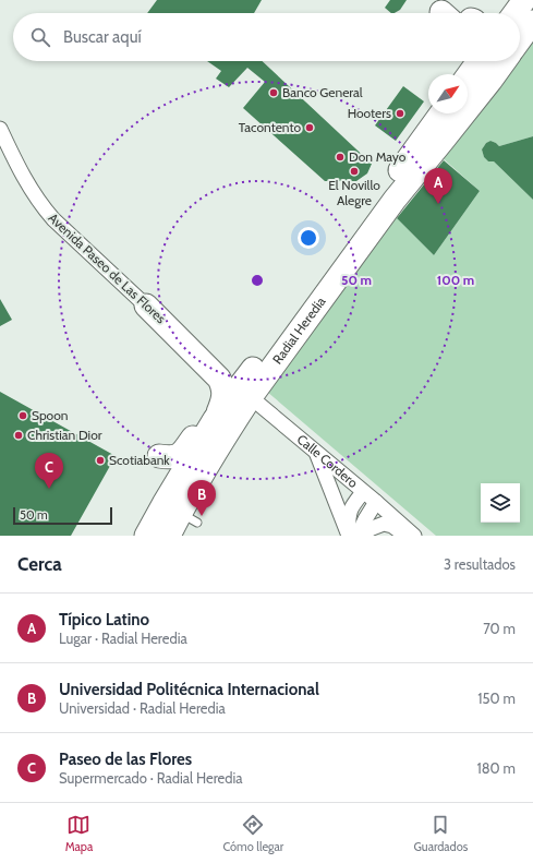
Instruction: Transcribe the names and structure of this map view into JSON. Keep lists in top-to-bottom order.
{
  "streets": {
    "main road": ["Radial Heredia"],
    "street": ["Avenida Paseo de Las Flores", "Calle Cordero"]
  },
  "crossings": [
    ["Avenida Paseo de Las Flores", "Radial Heredia"],
    ["Avenida Paseo de Las Flores", "Calle Cordero"],
    ["Radial Heredia", "Calle Cordero"]
  ],
  "places": [
    "Banco General",
    "Hooters",
    "Tacontento",
    "Don Mayo",
    "El Novillo Alegre",
    "Spoon",
    "Christian Dior",
    "Scotiabank"
  ],
  "scale_bar": "50 m",
  "north": "top right",
  "page": {
    "search": "Buscar aquí",
    "pins": ["A", "C", "B"],
    "scale": "50 m",
    "heading": ["Cerca", "3 resultados"],
    "list": [
      {
        "mark": "A",
        "name": "Típico Latino",
        "note": "Lugar · Radial Heredia",
        "value": "70 m"
      },
      {
        "mark": "B",
        "name": "Universidad Politécnica Internacional",
        "note": "Universidad · Radial Heredia",
        "value": "150 m"
      },
      {
        "mark": "C",
        "name": "Paseo de las Flores",
        "note": "Supermercado · Radial Heredia",
        "value": "180 m"
      }
    ],
    "nav": ["Mapa", "Cómo llegar", "Guardados"]
  },
  "rings": ["50 m", "100 m"]
}
